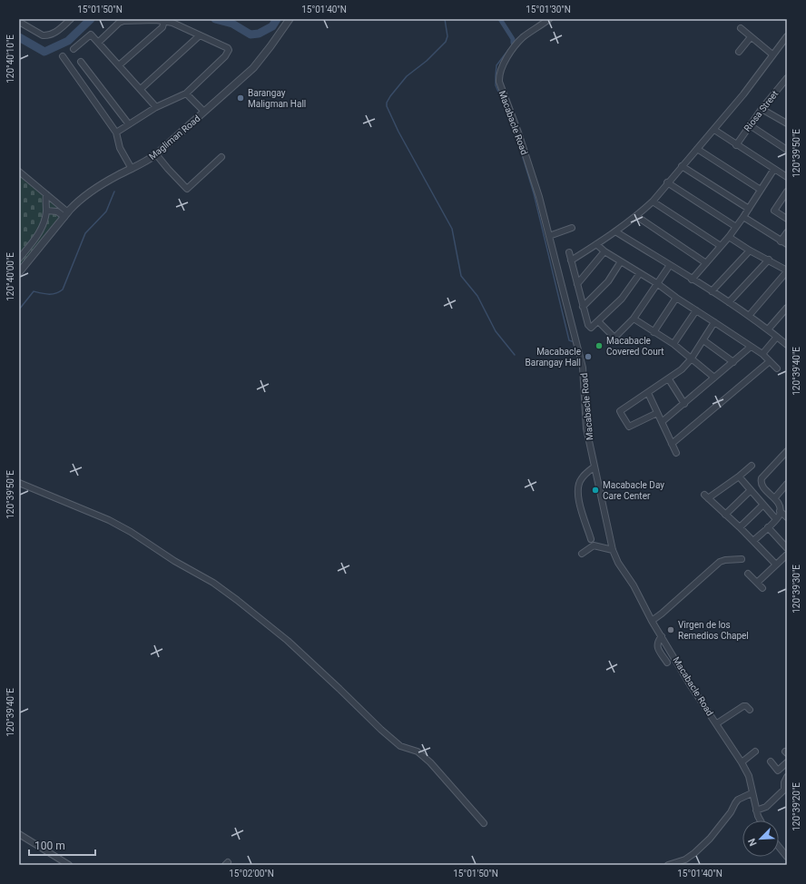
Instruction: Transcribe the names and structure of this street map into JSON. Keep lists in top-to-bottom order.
{
  "streets": {
    "street": ["Riosa Street", "Macabacle Road", "Magliman Road"]
  },
  "places": [
    "Barangay Maligman Hall",
    "Macabacle Covered Court",
    "Macabacle Barangay Hall",
    "Macabacle Day Care Center",
    "Virgen de los Remedios Chapel"
  ],
  "scale_bar": "100 m",
  "north": "bottom left",
  "coordinates": [
    "15°01'50\"N",
    "15°01'40\"N",
    "15°01'30\"N",
    "120°40'10\"E",
    "120°39'50\"E",
    "120°40'00\"E",
    "120°39'40\"E",
    "120°39'30\"E",
    "120°39'20\"E",
    "15°02'00\"N"
  ]
}
